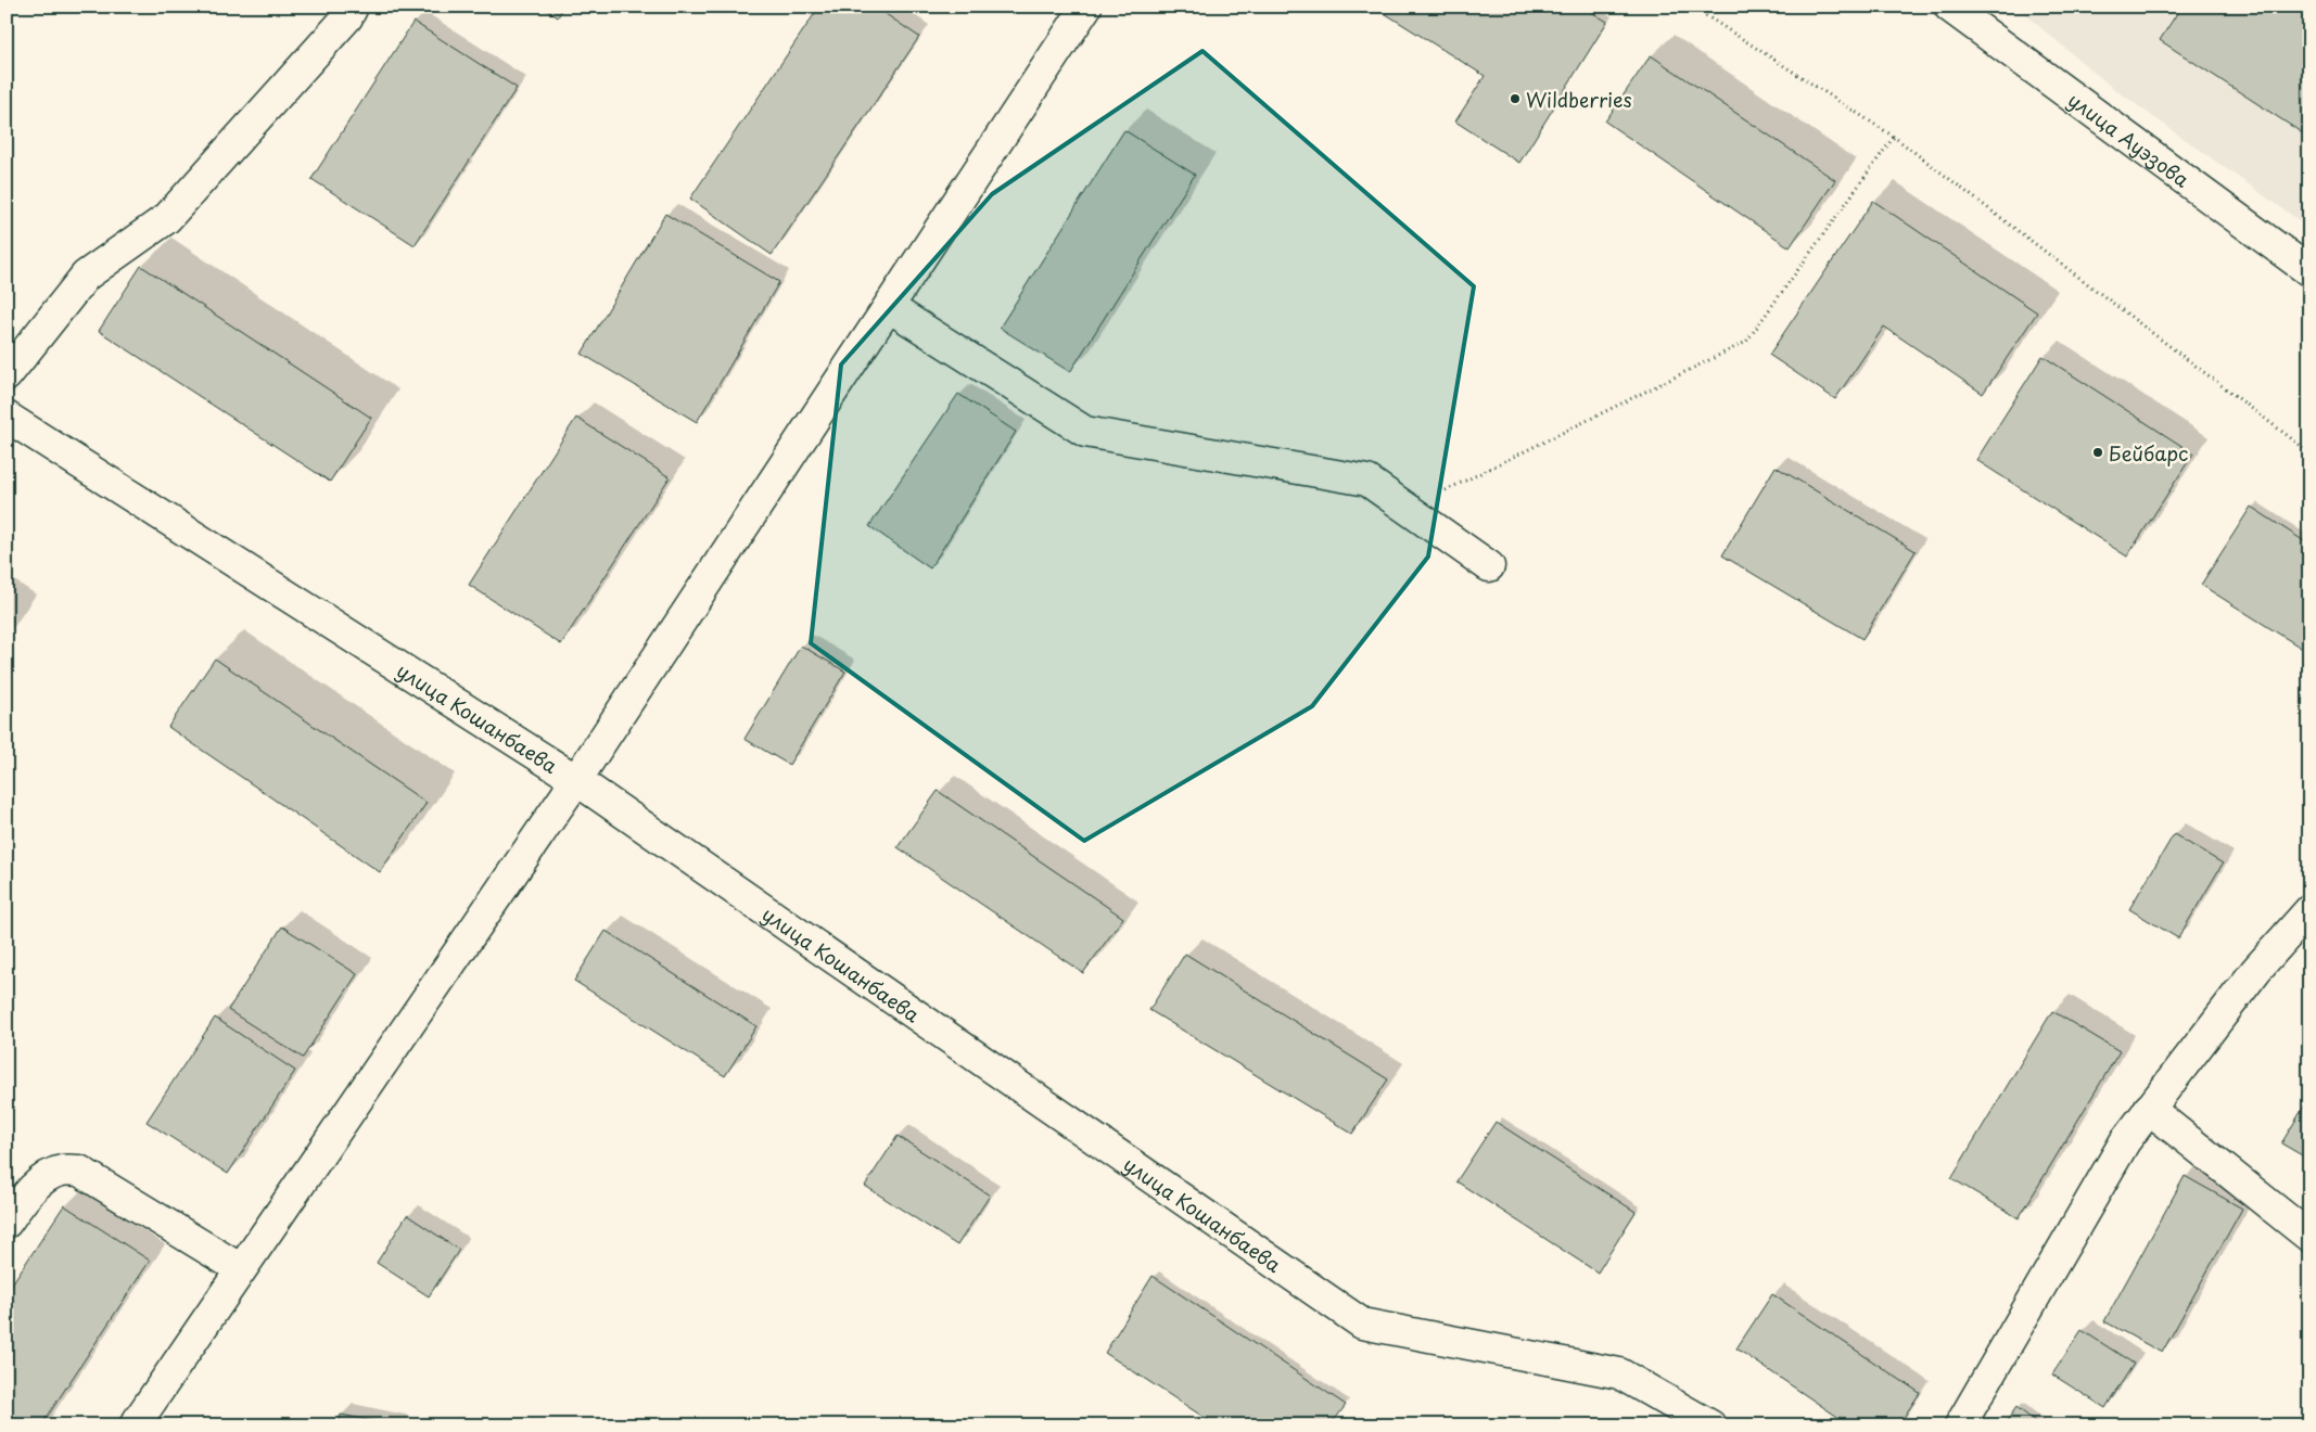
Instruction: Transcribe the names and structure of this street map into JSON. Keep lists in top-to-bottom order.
{
  "streets": {
    "street": ["улица Ауэзова", "улица Кошанбаева"]
  },
  "places": ["Wildberries", "Бейбарс"]
}
